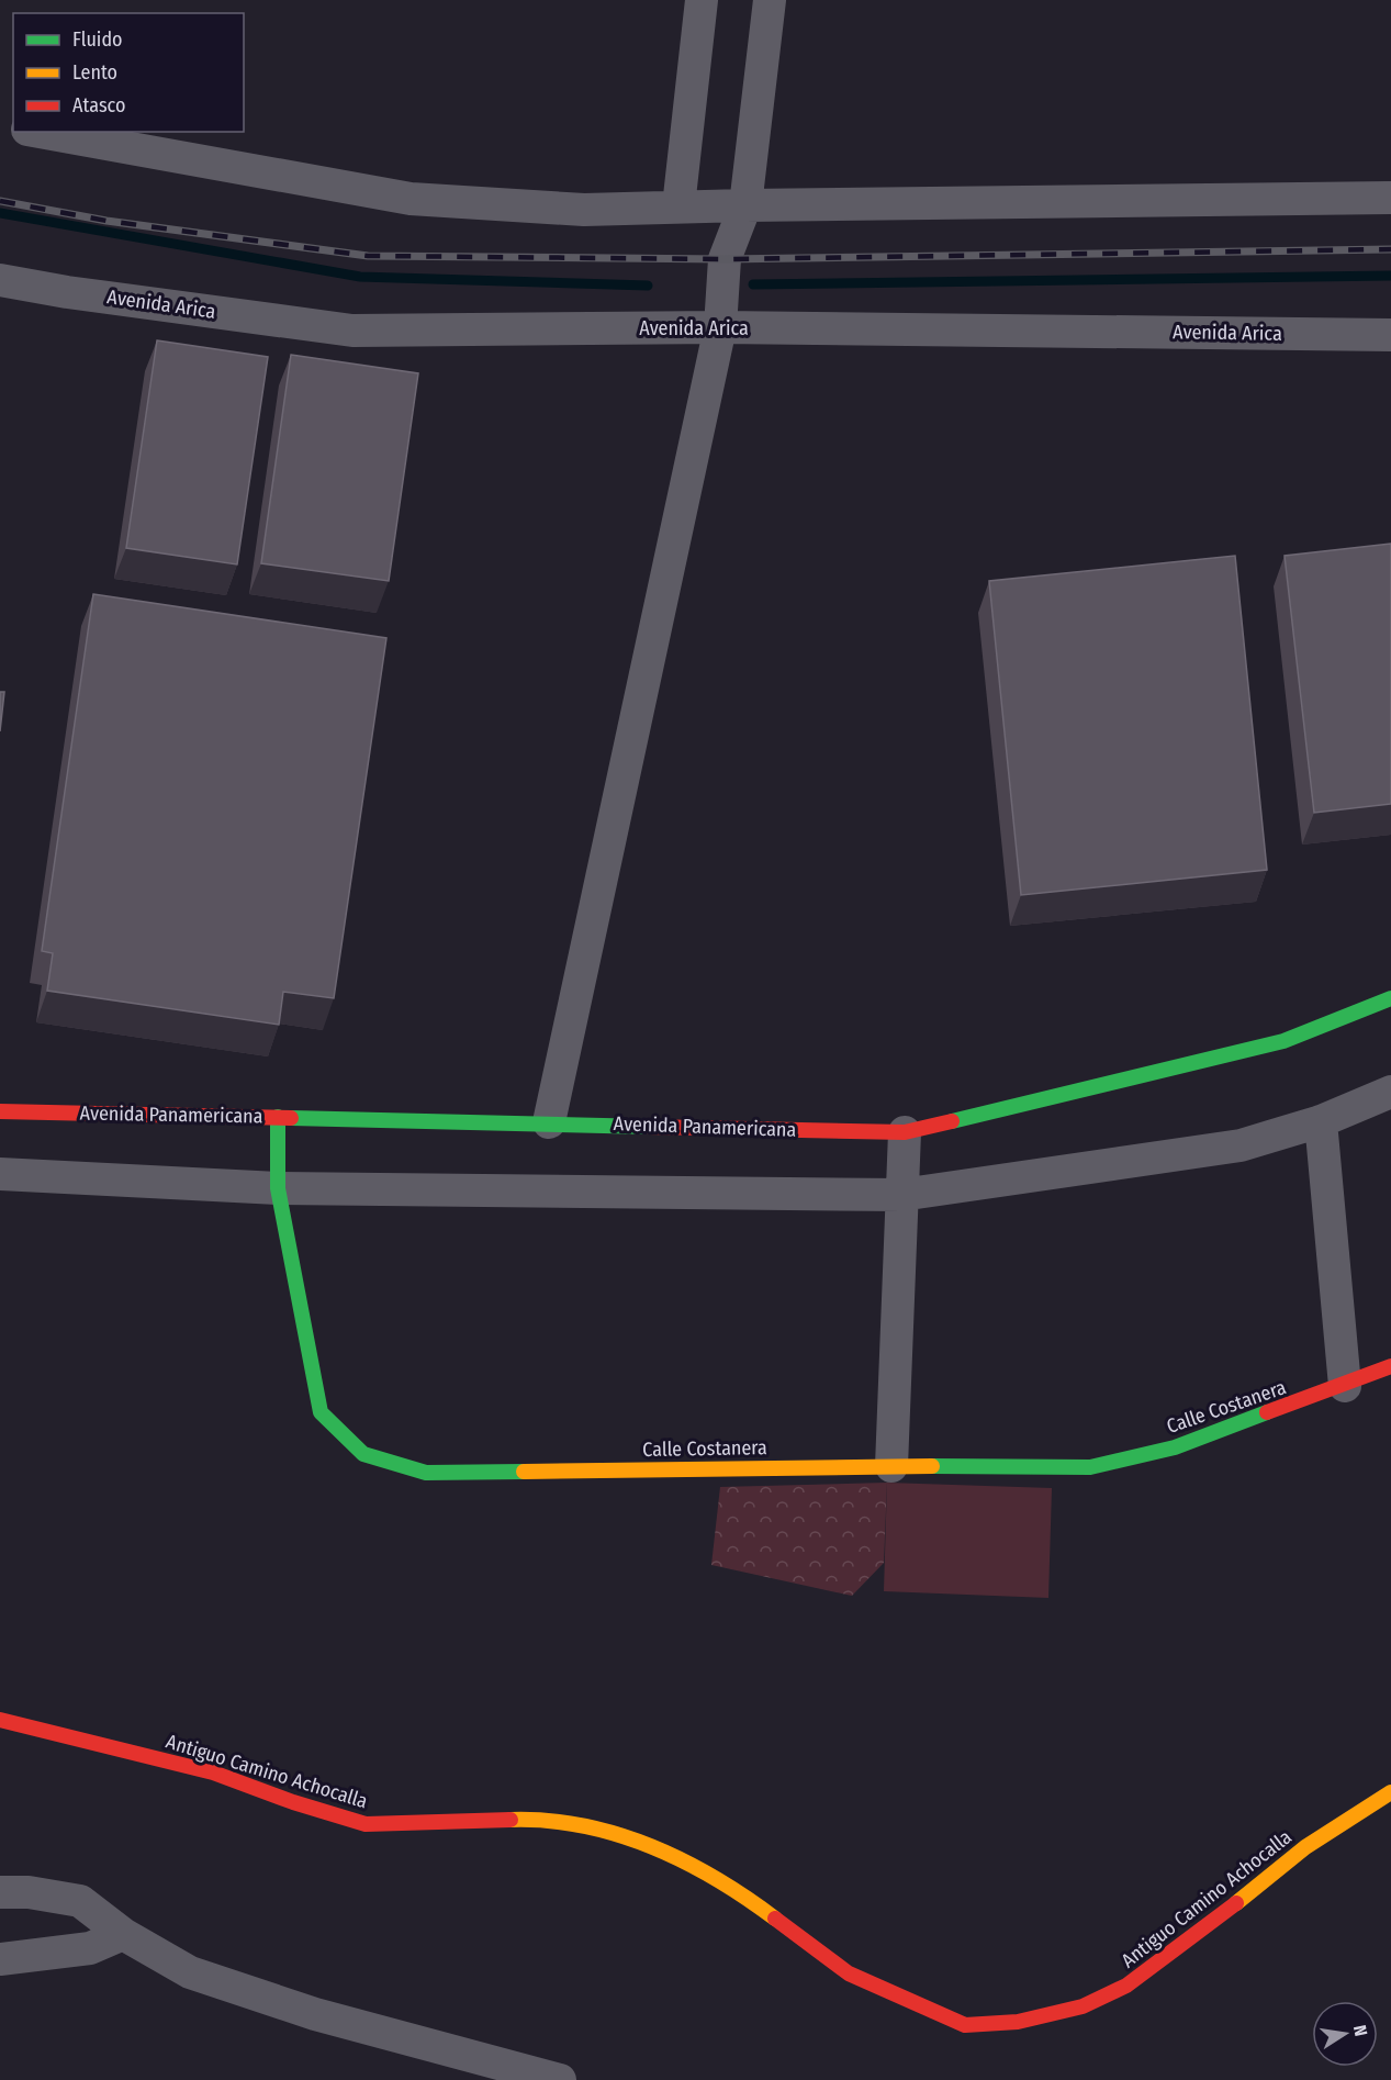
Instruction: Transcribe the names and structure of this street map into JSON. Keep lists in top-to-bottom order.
{
  "streets": {
    "street": [
      "Avenida Arica",
      "Avenida Panamericana",
      "Calle Costanera",
      "Antiguo Camino Achocalla"
    ]
  },
  "crossings": [
    ["Avenida Panamericana", "Calle Costanera"]
  ],
  "legend": ["Fluido", "Lento", "Atasco"],
  "north": "right"
}
